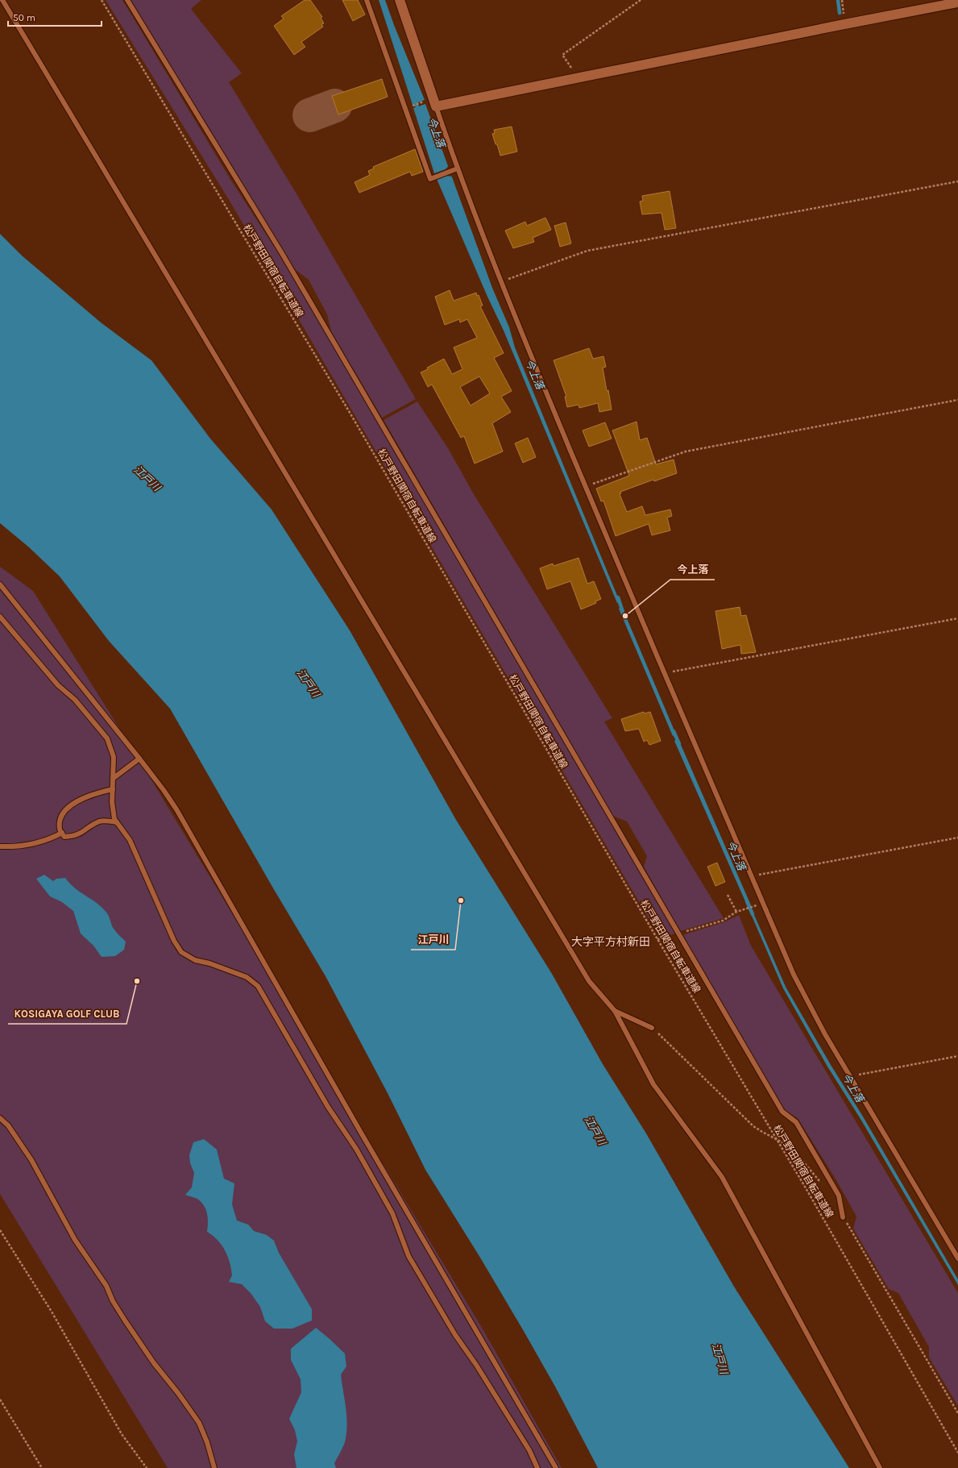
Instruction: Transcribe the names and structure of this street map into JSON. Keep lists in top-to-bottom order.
{
  "streets": {
    "path": ["松戸野田関宿自転車道線"]
  },
  "districts": ["大字平方村新田"],
  "water": ["今上落", "江戸川"],
  "places": ["今上落", "江戸川", "KOSIGAYA GOLF CLUB"],
  "scale_bar": "50 m"
}
